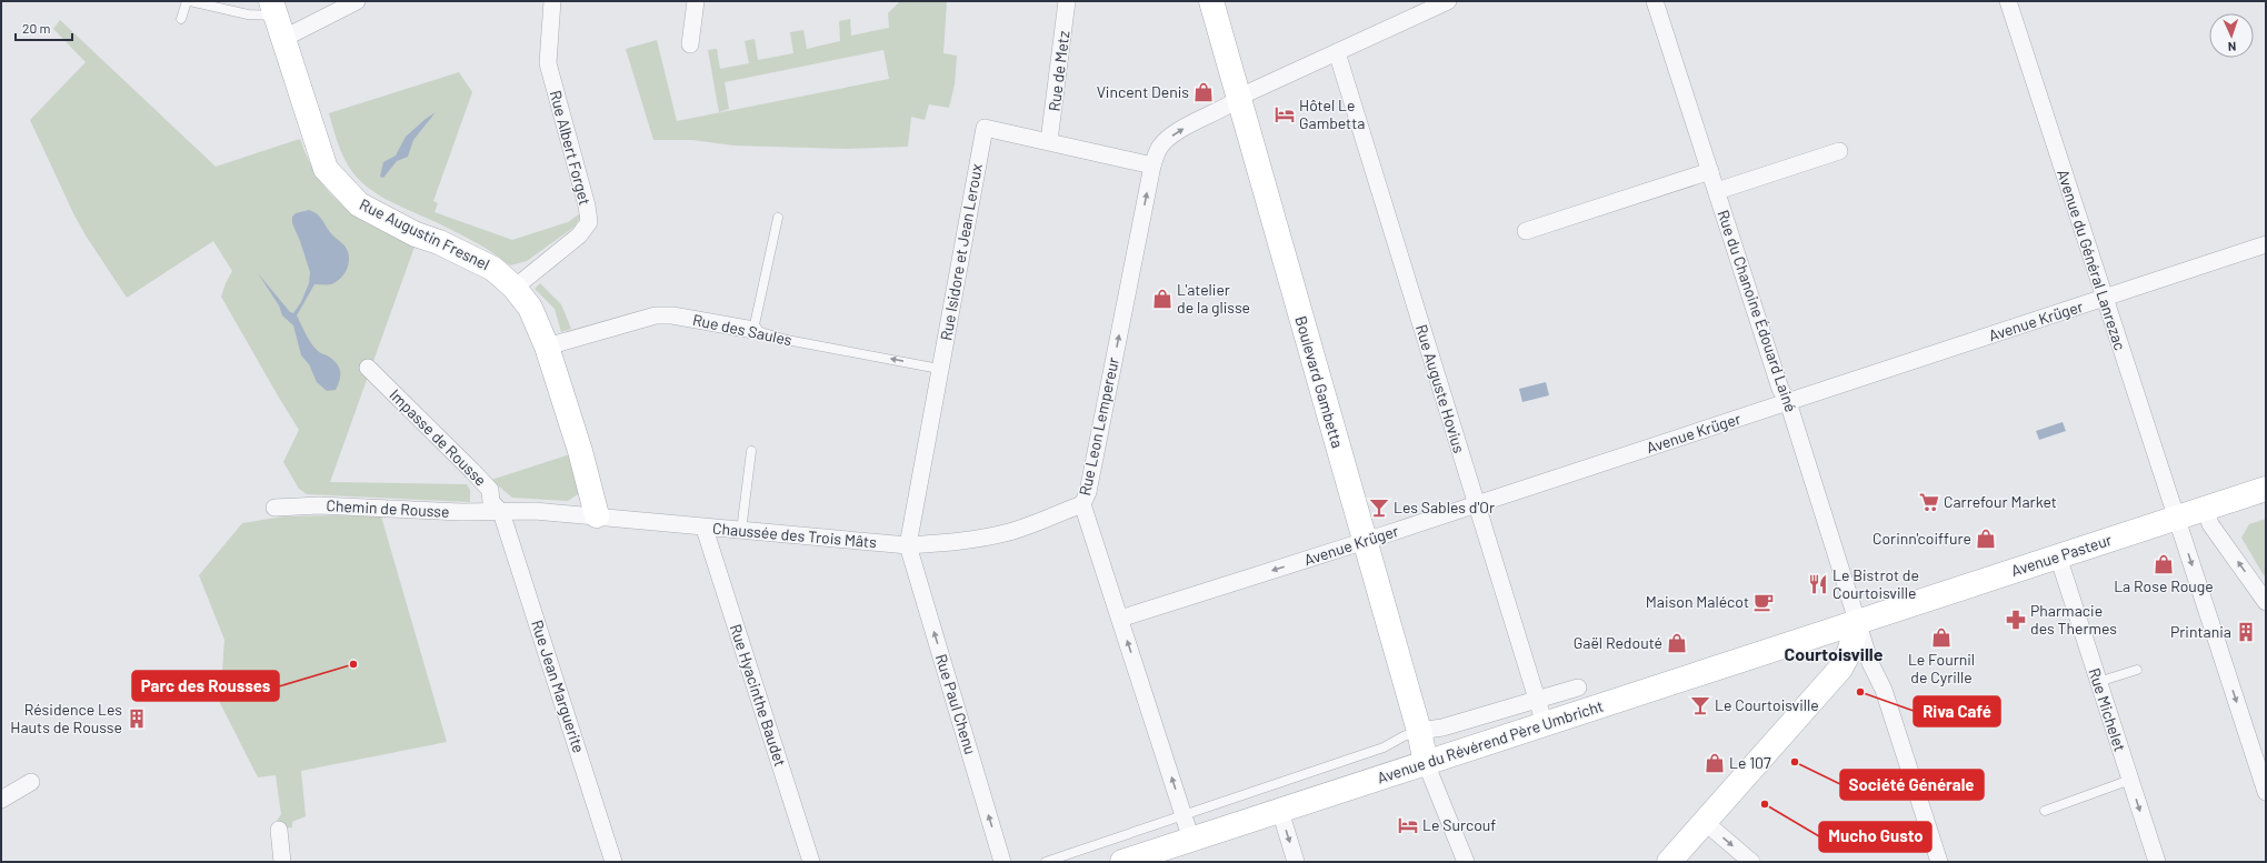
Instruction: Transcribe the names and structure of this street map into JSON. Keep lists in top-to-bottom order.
{
  "streets": {
    "main road": [
      "Rue Augustin Fresnel",
      "Boulevard Gambetta",
      "Avenue Pasteur",
      "Avenue du Révérend Père Umbricht"
    ],
    "street": [
      "Rue de Metz",
      "Rue Albert Forget",
      "Rue Isidore et Jean Leroux",
      "Avenue du Général Lanrezac",
      "Rue du Chanoine Édouard Lainé",
      "Avenue Krüger",
      "Rue des Saules",
      "Rue Auguste Hovius",
      "Rue Leon Lempereur",
      "Impasse de Rousse",
      "Chemin de Rousse",
      "Chaussée des Trois Mâts",
      "Rue Jean Marguerite",
      "Rue Hyacinthe Baudet",
      "Rue Paul Chenu",
      "Rue Michelet"
    ]
  },
  "crossings": [
    ["Rue de Metz", "Rue Isidore et Jean Leroux"],
    ["Rue Albert Forget", "Rue Augustin Fresnel"],
    ["Rue Augustin Fresnel", "Rue des Saules"],
    ["Rue Augustin Fresnel", "Chaussée des Trois Mâts"],
    ["Rue Isidore et Jean Leroux", "Rue des Saules"],
    ["Rue Isidore et Jean Leroux", "Rue Leon Lempereur"],
    ["Rue Isidore et Jean Leroux", "Chaussée des Trois Mâts"],
    ["Rue Isidore et Jean Leroux", "Rue Paul Chenu"],
    ["Avenue du Général Lanrezac", "Avenue Krüger"],
    ["Avenue du Général Lanrezac", "Avenue Pasteur"],
    ["Rue du Chanoine Édouard Lainé", "Avenue Krüger"],
    ["Rue du Chanoine Édouard Lainé", "Avenue Pasteur"],
    ["Rue du Chanoine Édouard Lainé", "Avenue du Révérend Père Umbricht"],
    ["Avenue Krüger", "Boulevard Gambetta"],
    ["Avenue Krüger", "Rue Auguste Hovius"],
    ["Avenue Krüger", "Rue Leon Lempereur"],
    ["Boulevard Gambetta", "Rue Leon Lempereur"],
    ["Boulevard Gambetta", "Avenue du Révérend Père Umbricht"],
    ["Rue Auguste Hovius", "Rue Leon Lempereur"],
    ["Rue Auguste Hovius", "Avenue du Révérend Père Umbricht"],
    ["Rue Leon Lempereur", "Chaussée des Trois Mâts"],
    ["Rue Leon Lempereur", "Avenue du Révérend Père Umbricht"],
    ["Impasse de Rousse", "Chemin de Rousse"],
    ["Impasse de Rousse", "Chaussée des Trois Mâts"],
    ["Impasse de Rousse", "Rue Jean Marguerite"],
    ["Chemin de Rousse", "Chaussée des Trois Mâts"],
    ["Chemin de Rousse", "Rue Jean Marguerite"],
    ["Chaussée des Trois Mâts", "Rue Jean Marguerite"],
    ["Chaussée des Trois Mâts", "Rue Hyacinthe Baudet"],
    ["Chaussée des Trois Mâts", "Rue Paul Chenu"],
    ["Avenue Pasteur", "Rue Michelet"],
    ["Avenue Pasteur", "Avenue du Révérend Père Umbricht"]
  ],
  "one_way": ["Rue des Saules", "Rue Leon Lempereur", "Rue Paul Chenu"],
  "districts": ["Courtoisville"],
  "places": {
    "shop": [
      "Vincent Denis",
      "L'atelier de la glisse",
      "Corinn'coiffure",
      "La Rose Rouge",
      "Le Fournil de Cyrille",
      "Gaël Redouté",
      "Le 107"
    ],
    "hotel": ["Hôtel Le Gambetta", "Le Surcouf"],
    "supermarket": ["Carrefour Market"],
    "bar": ["Les Sables d'Or", "Le Courtoisville"],
    "restaurant": ["Le Bistrot de Courtoisville"],
    "cafe": ["Maison Malécot"],
    "pharmacy": ["Pharmacie des Thermes"],
    "building": ["Printania", "Résidence Les Hauts de Rousse"],
    "other": [
      "Parc des Rousses",
      "Riva Café",
      "Société Générale",
      "Mucho Gusto"
    ]
  },
  "scale_bar": "20 m",
  "north": "bottom"
}
